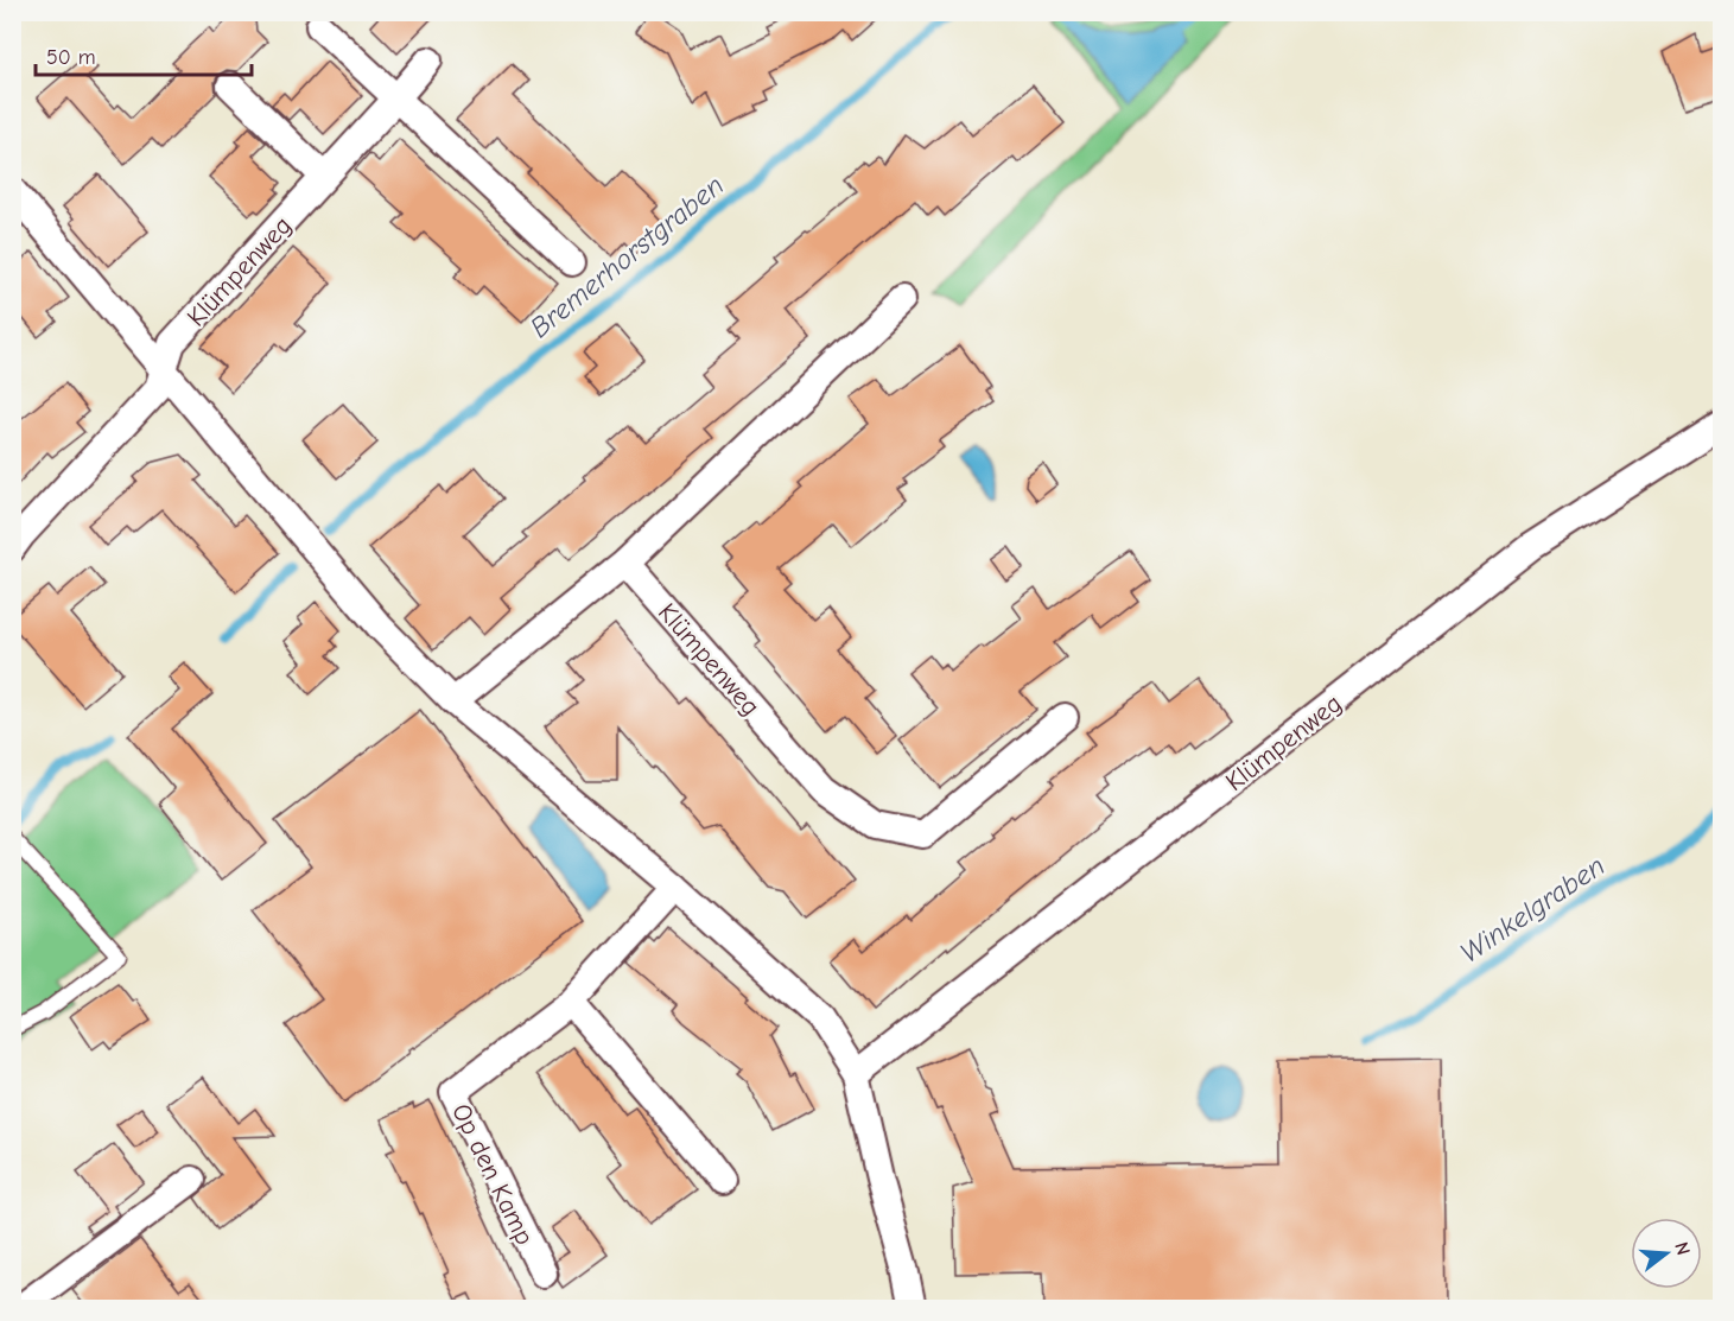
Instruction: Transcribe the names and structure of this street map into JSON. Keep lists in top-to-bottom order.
{
  "streets": {
    "street": ["Klümpenweg", "Op den Kamp"]
  },
  "water": ["Bremerhorstgraben", "Winkelgraben"],
  "scale_bar": "50 m",
  "north": "right"
}
